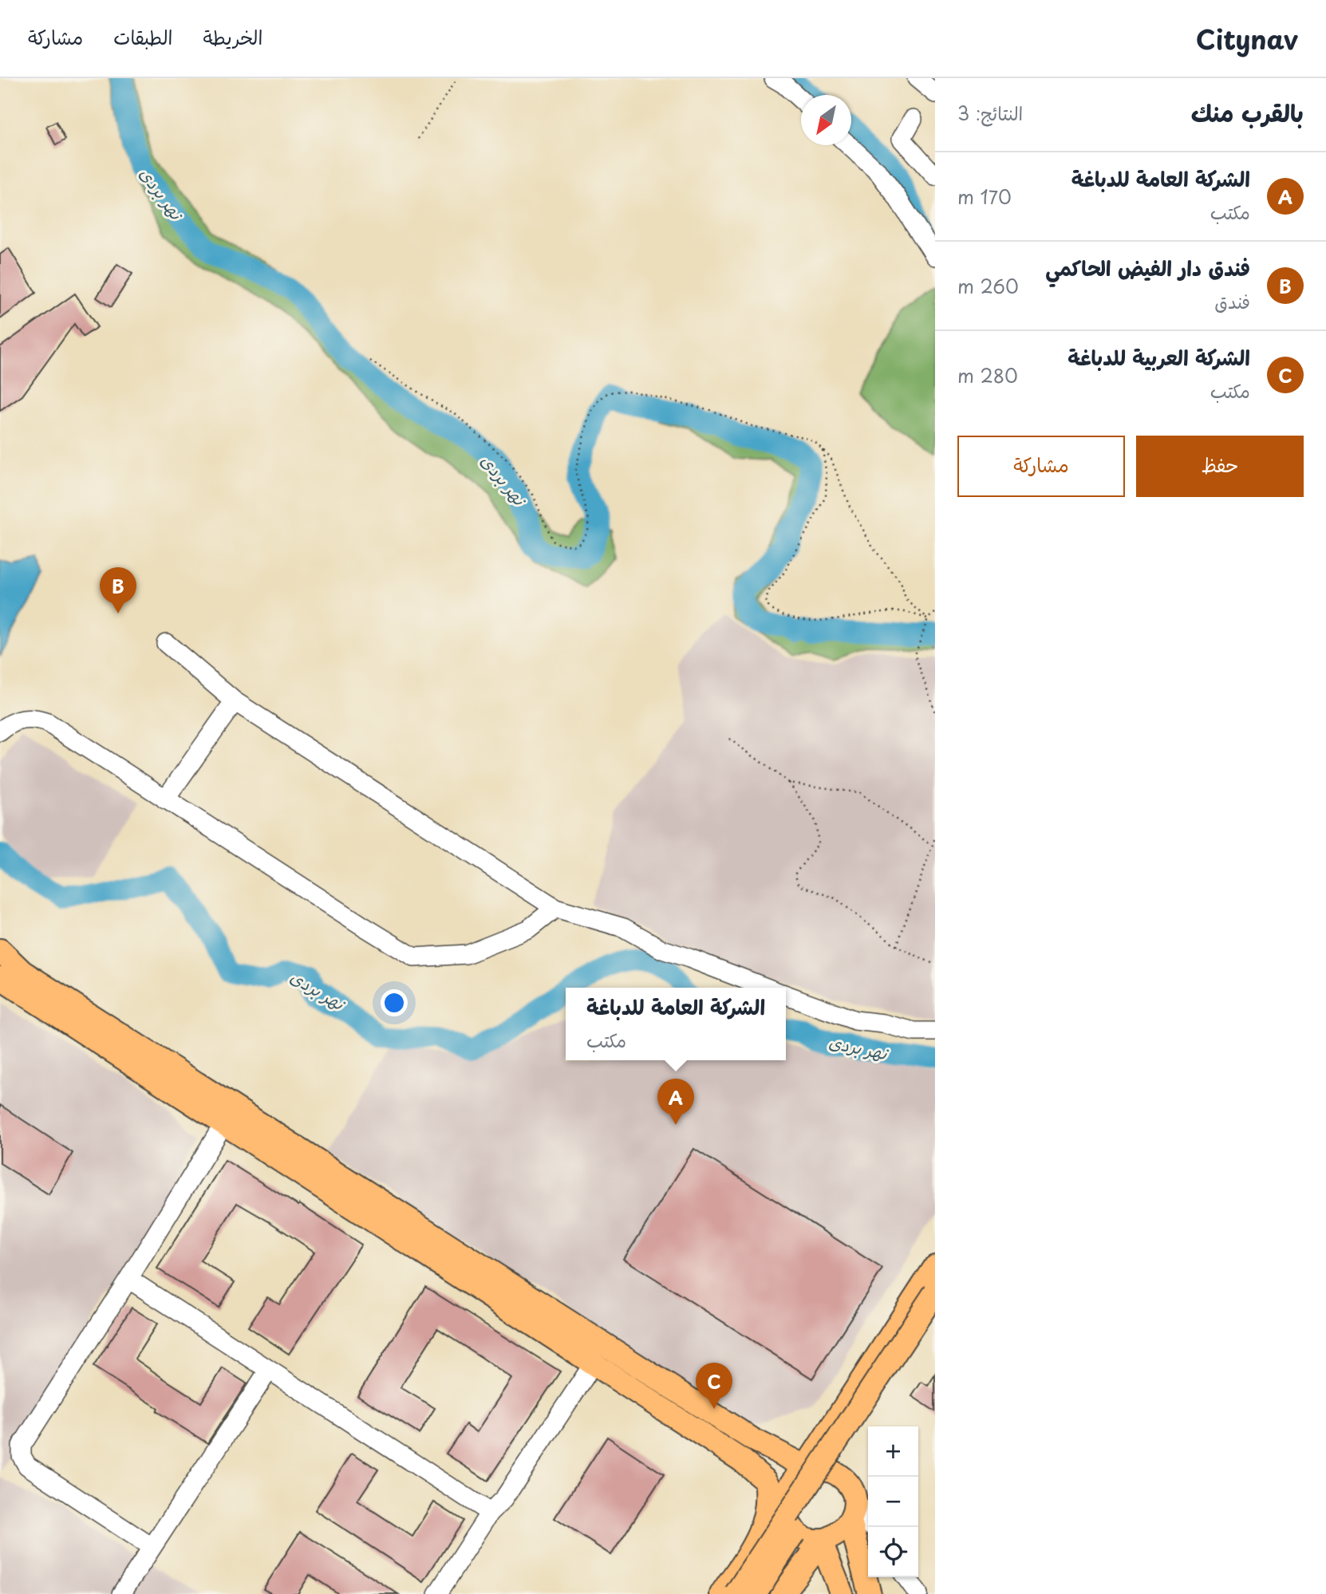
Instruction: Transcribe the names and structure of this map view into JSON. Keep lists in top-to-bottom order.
{
  "water": ["نهر بردى"],
  "north": "bottom left",
  "page": {
    "header": "Citynav",
    "nav": ["الخريطة", "الطبقات", "مشاركة"],
    "heading": ["بالقرب منك", "النتائج: 3"],
    "list": [
      {
        "mark": "A",
        "name": "الشركة العامة للدباغة",
        "note": "مكتب",
        "value": "170 m"
      },
      {
        "mark": "B",
        "name": "فندق دار الفيض الحاكمي",
        "note": "فندق",
        "value": "260 m"
      },
      {
        "mark": "C",
        "name": "الشركة العربية للدباغة",
        "note": "مكتب",
        "value": "280 m"
      }
    ],
    "buttons": ["حفظ", "مشاركة"],
    "pins": ["B", "A", "C"],
    "popup": ["الشركة العامة للدباغة", "مكتب"],
    "map_buttons": ["+", "−"]
  }
}
